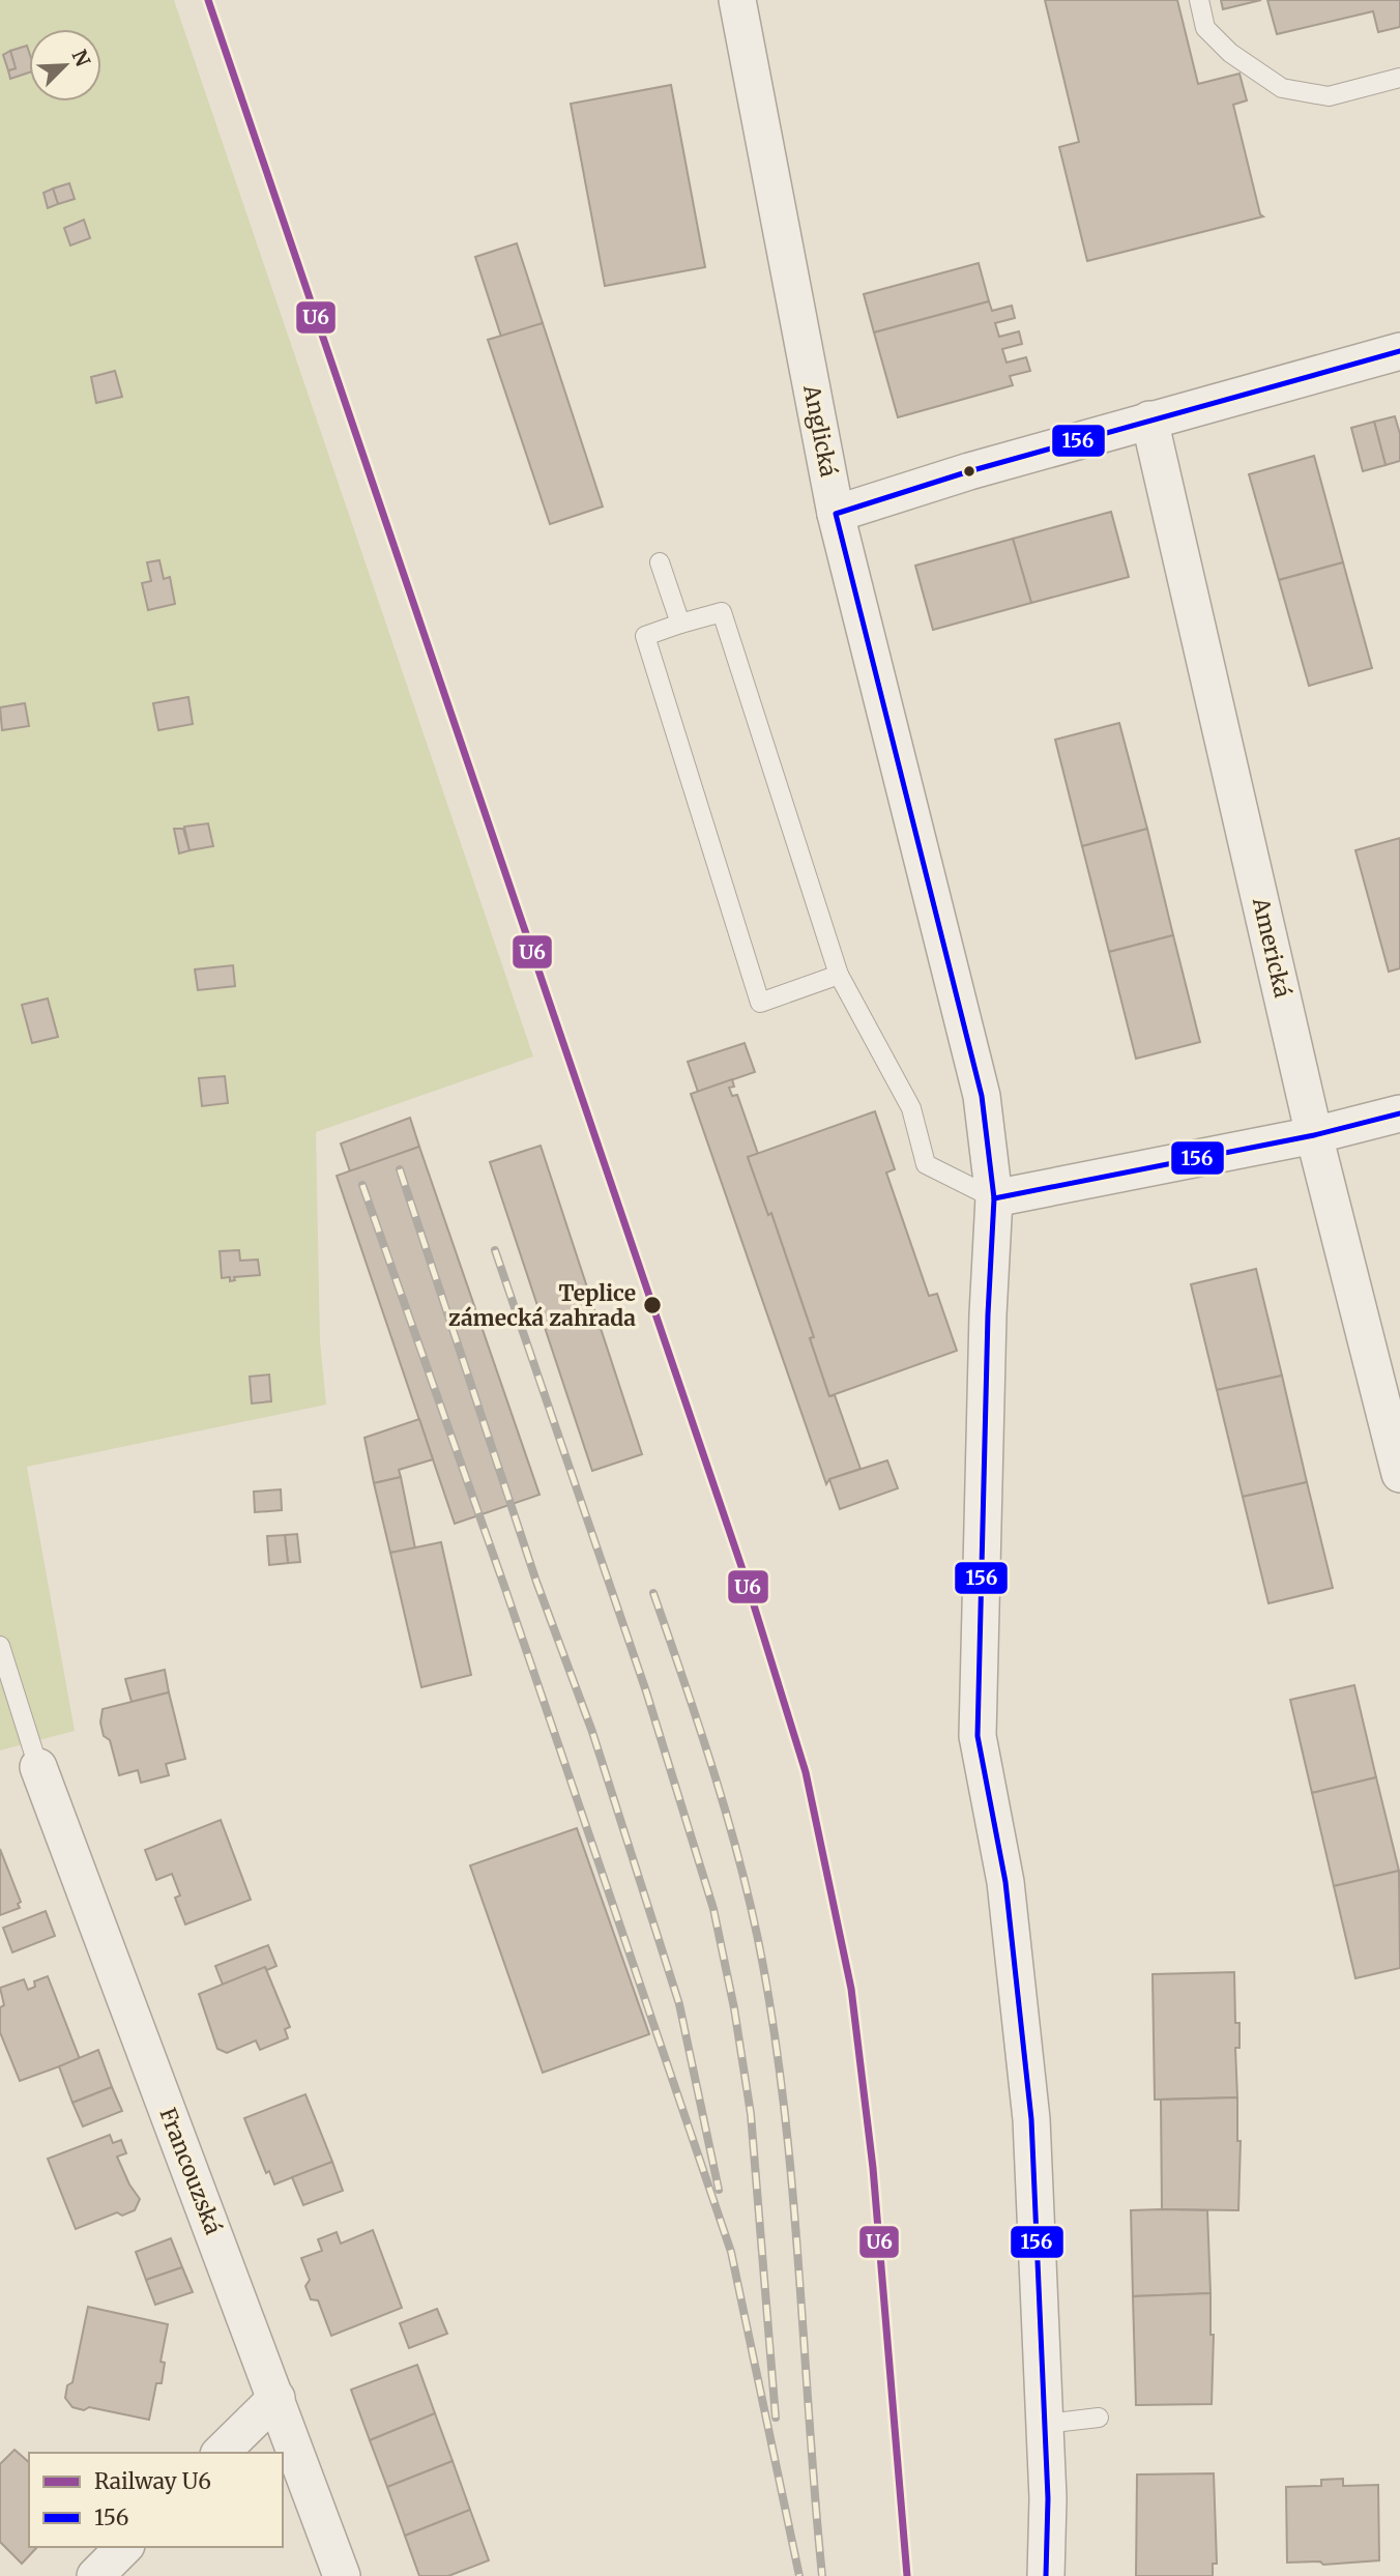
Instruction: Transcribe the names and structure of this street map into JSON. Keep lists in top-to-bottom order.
{
  "streets": {
    "street": ["Anglická", "Americká", "Francouzská"]
  },
  "places": ["Teplice zámecká zahrada"],
  "lines": ["rail line U6", "transit line 156"],
  "legend": ["Railway U6", "156"],
  "north": "top right"
}
